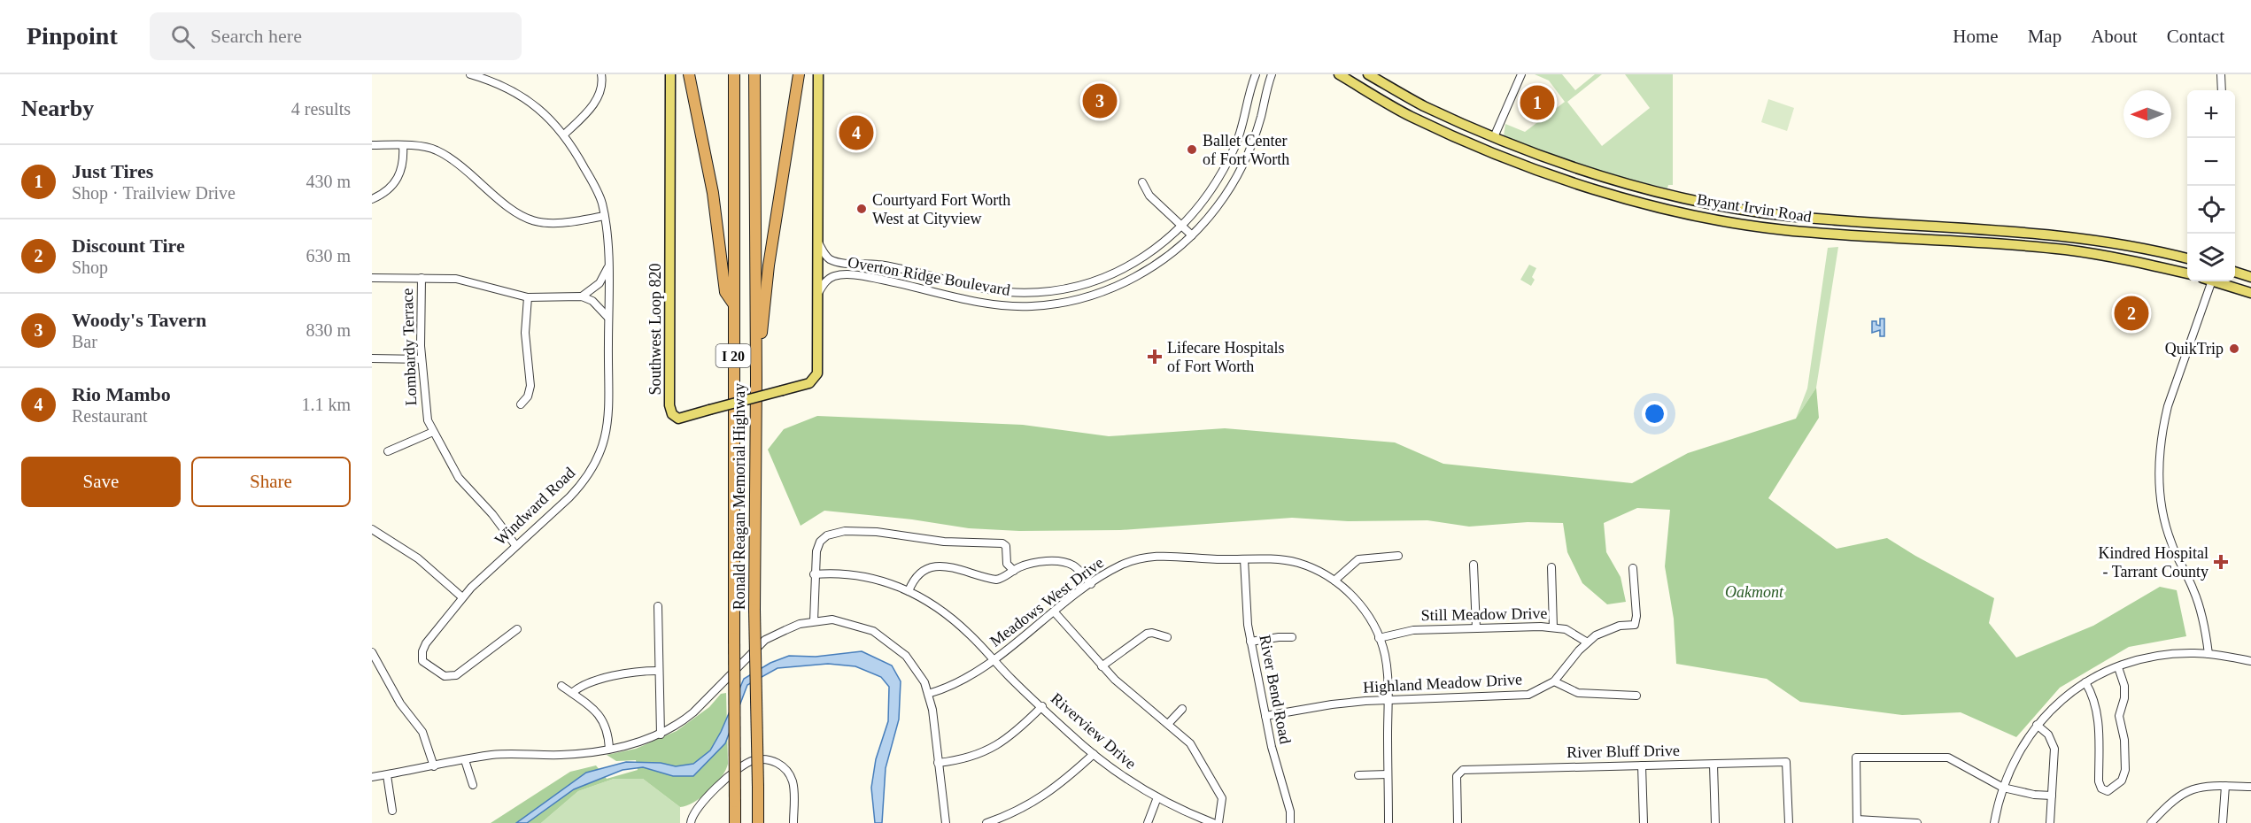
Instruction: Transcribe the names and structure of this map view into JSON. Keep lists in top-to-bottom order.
{
  "streets": {
    "highway": ["I 20", "Ronald Reagan Memorial Highway"],
    "main road": ["Bryant Irvin Road", "Southwest Loop 820"],
    "street": [
      "Overton Ridge Boulevard",
      "Lombardy Terrace",
      "Windward Road",
      "Meadows West Drive",
      "Still Meadow Drive",
      "Highland Meadow Drive",
      "River Bend Road",
      "Riverview Drive",
      "River Bluff Drive"
    ]
  },
  "crossings": [
    ["Overton Ridge Boulevard", "Southwest Loop 820"],
    ["Lombardy Terrace", "Windward Road"],
    ["Meadows West Drive", "Still Meadow Drive"],
    ["Meadows West Drive", "Highland Meadow Drive"],
    ["Meadows West Drive", "River Bend Road"],
    ["Meadows West Drive", "Riverview Drive"],
    ["Still Meadow Drive", "Highland Meadow Drive"],
    ["Highland Meadow Drive", "River Bend Road"]
  ],
  "parks": ["Oakmont"],
  "places": {
    "other": ["Ballet Center of Fort Worth", "Courtyard Fort Worth West at Cityview", "QuikTrip"],
    "health": ["Lifecare Hospitals of Fort Worth", "Kindred Hospital - Tarrant County"]
  },
  "north": "left",
  "page": {
    "header": "Pinpoint",
    "search": "Search here",
    "nav": [
      "Home",
      "Map",
      "About",
      "Contact"
    ],
    "heading": ["Nearby", "4 results"],
    "pins": [
      "3",
      "1",
      "4",
      "2"
    ],
    "map_buttons": ["+", "−"],
    "list": [
      {
        "mark": "1",
        "name": "Just Tires",
        "note": "Shop · Trailview Drive",
        "value": "430 m"
      },
      {
        "mark": "2",
        "name": "Discount Tire",
        "note": "Shop",
        "value": "630 m"
      },
      {
        "mark": "3",
        "name": "Woody's Tavern",
        "note": "Bar",
        "value": "830 m"
      },
      {
        "mark": "4",
        "name": "Rio Mambo",
        "note": "Restaurant",
        "value": "1.1 km"
      }
    ],
    "buttons": ["Save", "Share"]
  }
}
